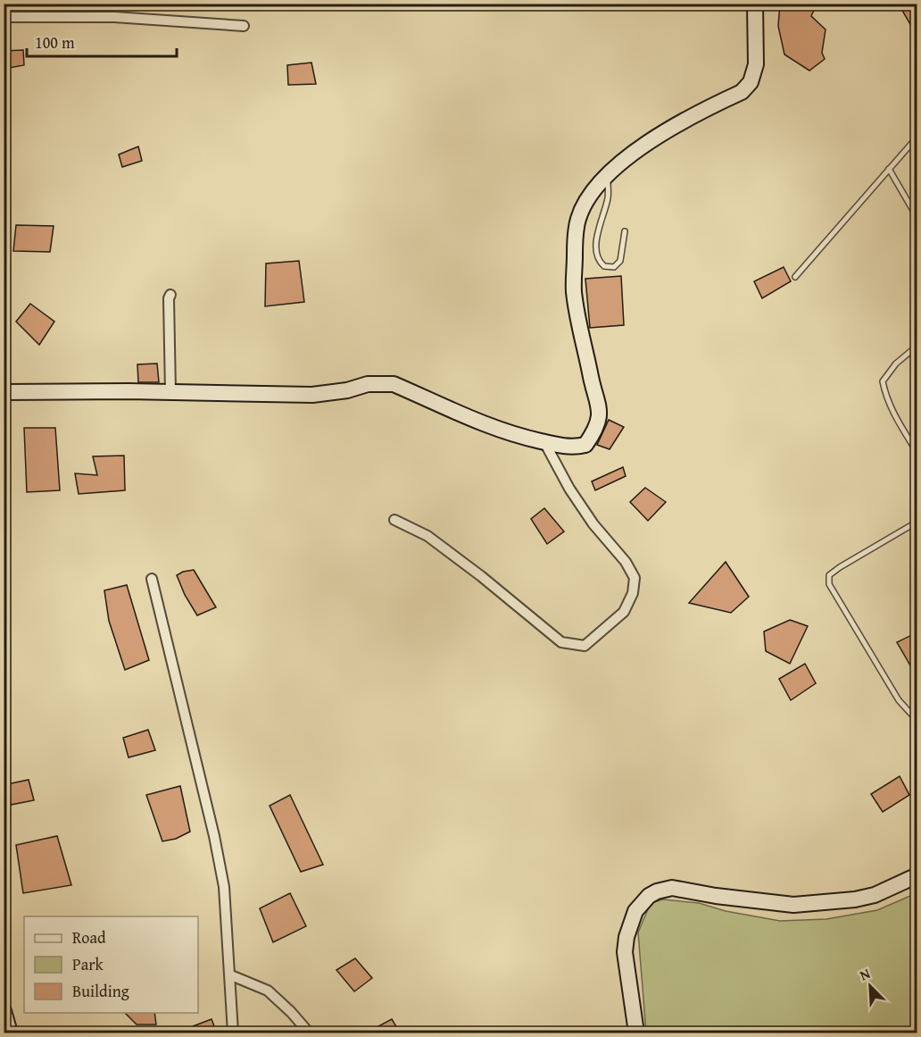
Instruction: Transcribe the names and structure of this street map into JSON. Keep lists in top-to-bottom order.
{
  "legend": ["Road", "Park", "Building"],
  "scale_bar": "100 m",
  "north": "top left"
}
